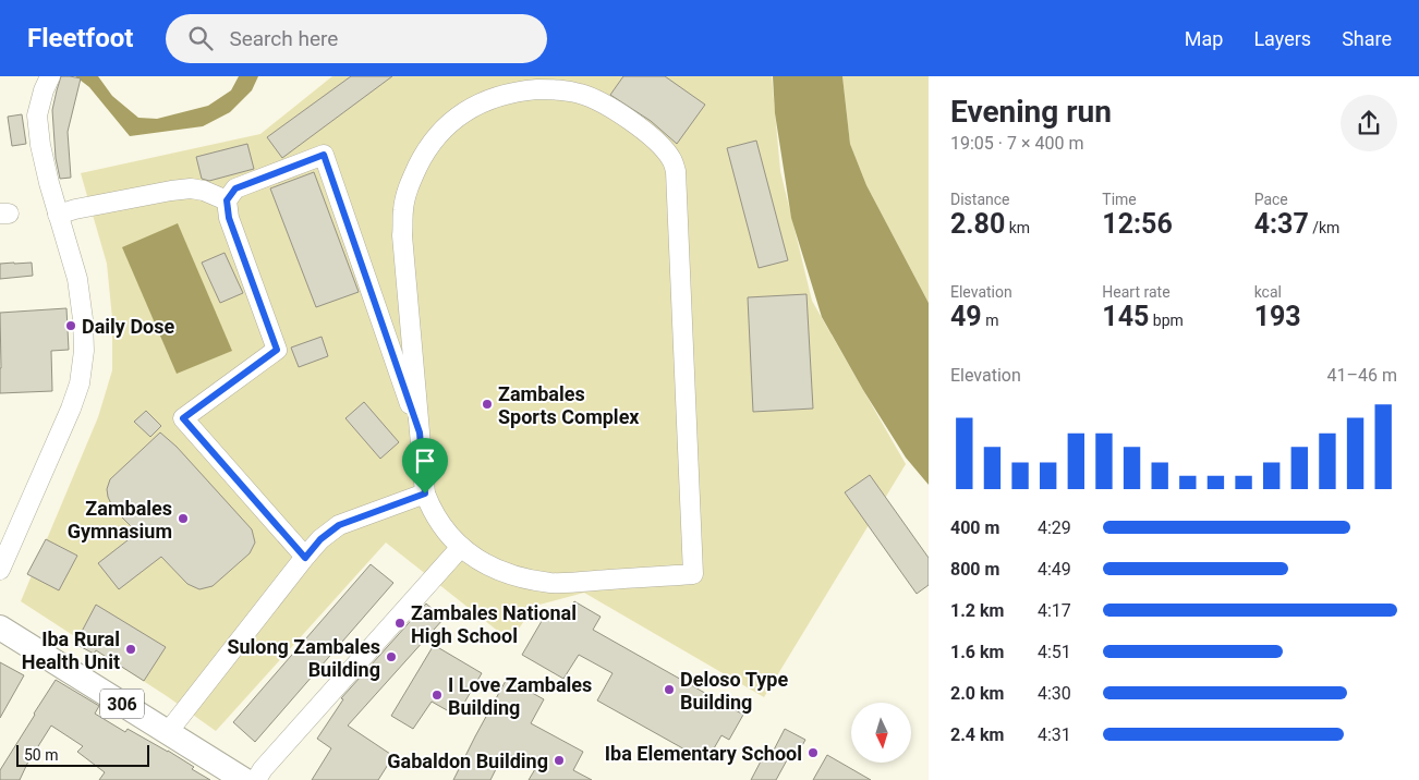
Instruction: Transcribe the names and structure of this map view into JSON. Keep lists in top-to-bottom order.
{
  "streets": {
    "main road": ["306"]
  },
  "places": [
    "Daily Dose",
    "Zambales Sports Complex",
    "Zambales Gymnasium",
    "Zambales National High School",
    "Iba Rural Health Unit",
    "Sulong Zambales Building",
    "Deloso Type Building",
    "I Love Zambales Building",
    "Iba Elementary School",
    "Gabaldon Building"
  ],
  "scale_bar": "50 m",
  "north": "bottom",
  "page": {
    "header": "Fleetfoot",
    "search": "Search here",
    "nav": ["Map", "Layers", "Share"],
    "heading": ["Evening run", "19:05 · 7 × 400 m"],
    "stats": [
      ["Distance", "2.80 km"],
      ["Time", "12:56"],
      ["Pace", "4:37 /km"],
      ["Elevation", "49 m"],
      ["Heart rate", "145 bpm"],
      ["kcal", "193"]
    ],
    "chart": ["Elevation", "41–46 m"],
    "list": [
      {
        "name": "400 m",
        "note": "4:29"
      },
      {
        "name": "800 m",
        "note": "4:49"
      },
      {
        "name": "1.2 km",
        "note": "4:17"
      },
      {
        "name": "1.6 km",
        "note": "4:51"
      },
      {
        "name": "2.0 km",
        "note": "4:30"
      },
      {
        "name": "2.4 km",
        "note": "4:31"
      }
    ],
    "scale": "50 m"
  }
}
